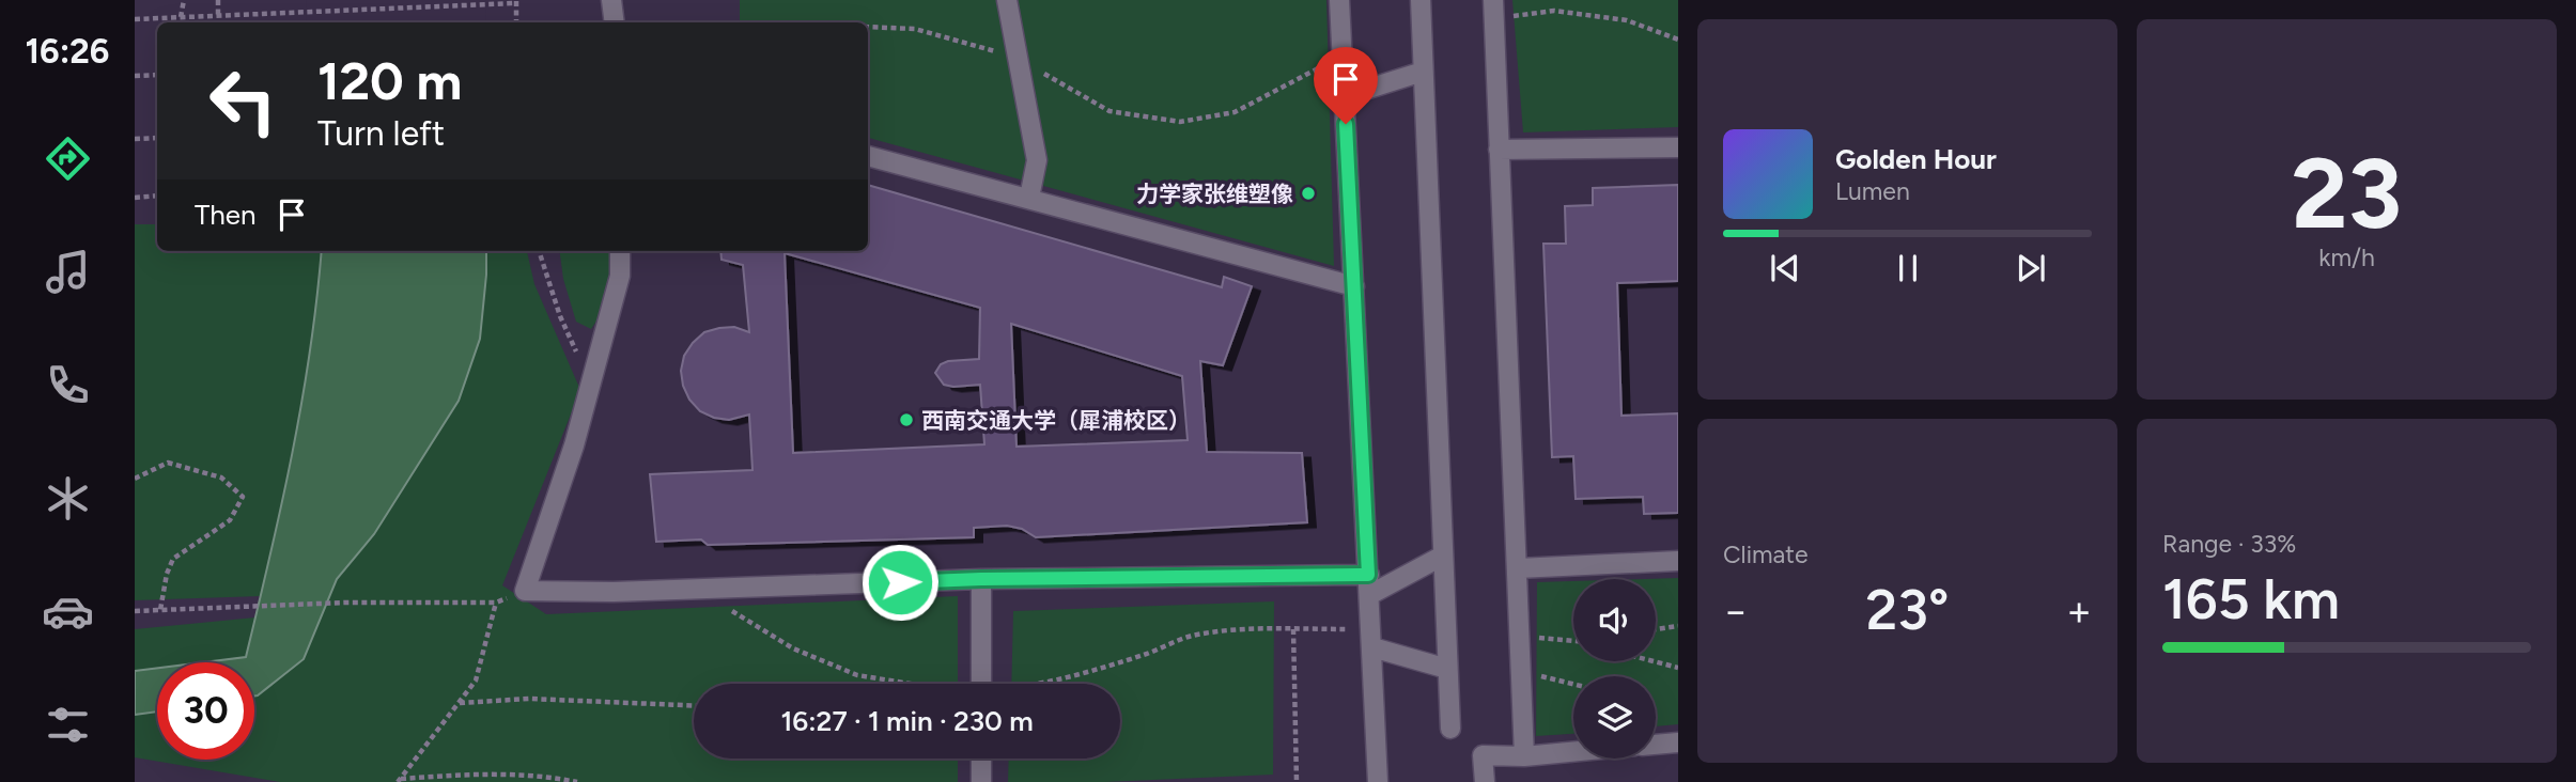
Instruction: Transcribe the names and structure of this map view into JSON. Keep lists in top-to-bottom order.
{
  "places": ["力学家张维塑像", "西南交通大学（犀浦校区）"],
  "page": {
    "tabs": "16:26",
    "tile": [
      ["23", "km/h"],
      "Climate",
      ["Range · 33%", "165 km"]
    ],
    "turn": ["120 m", "Turn left"],
    "song": ["Golden Hour", "Lumen"],
    "then": "Then",
    "heat": ["−", "23°", "+"],
    "limit": "30",
    "trip": "16:27 · 1 min · 230 m"
  }
}
